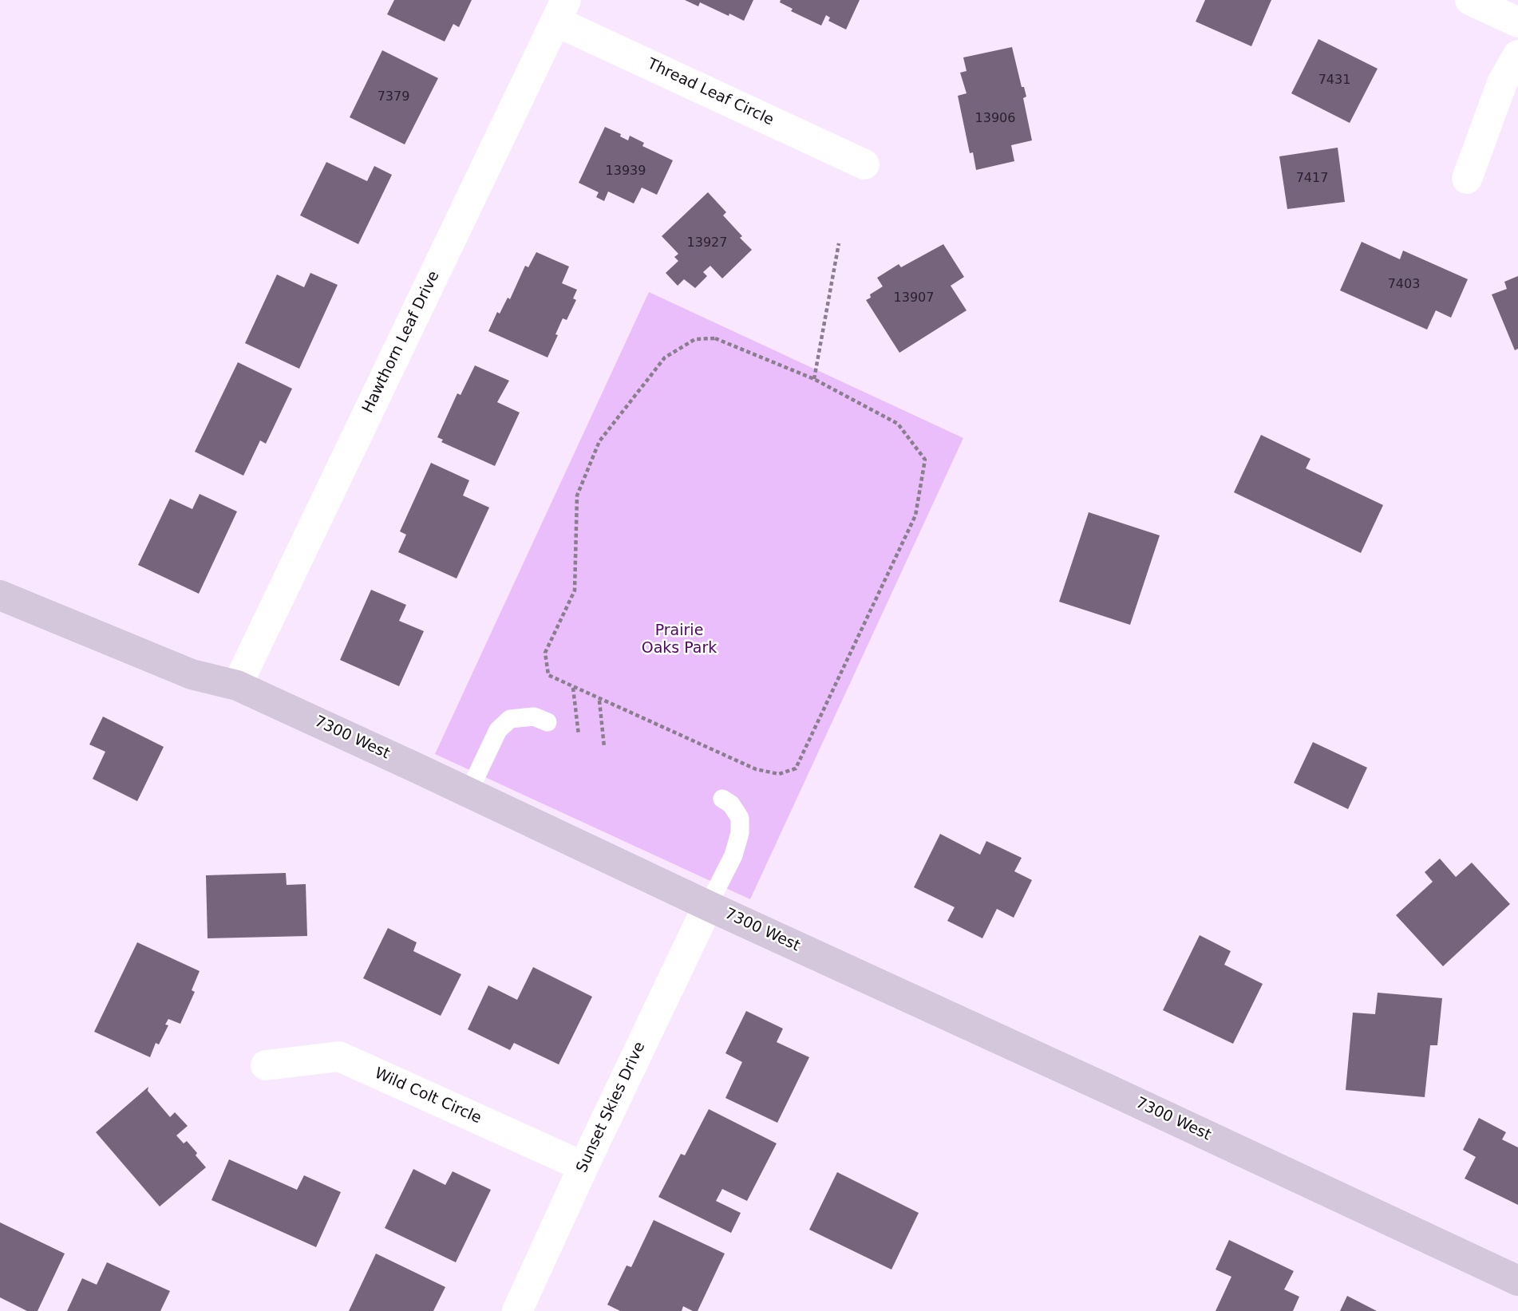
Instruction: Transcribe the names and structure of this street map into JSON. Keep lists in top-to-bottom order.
{
  "streets": {
    "street": [
      "Thread Leaf Circle",
      "Hawthorn Leaf Drive",
      "7300 West",
      "Wild Colt Circle",
      "Sunset Skies Drive"
    ]
  },
  "crossings": [
    ["Thread Leaf Circle", "Hawthorn Leaf Drive"],
    ["Hawthorn Leaf Drive", "7300 West"],
    ["7300 West", "Sunset Skies Drive"],
    ["Wild Colt Circle", "Sunset Skies Drive"]
  ],
  "parks": ["Prairie Oaks Park"],
  "house_numbers": [
    "7431",
    "7379",
    "13906",
    "13939",
    "7417",
    "13927",
    "7403",
    "13907"
  ]
}
